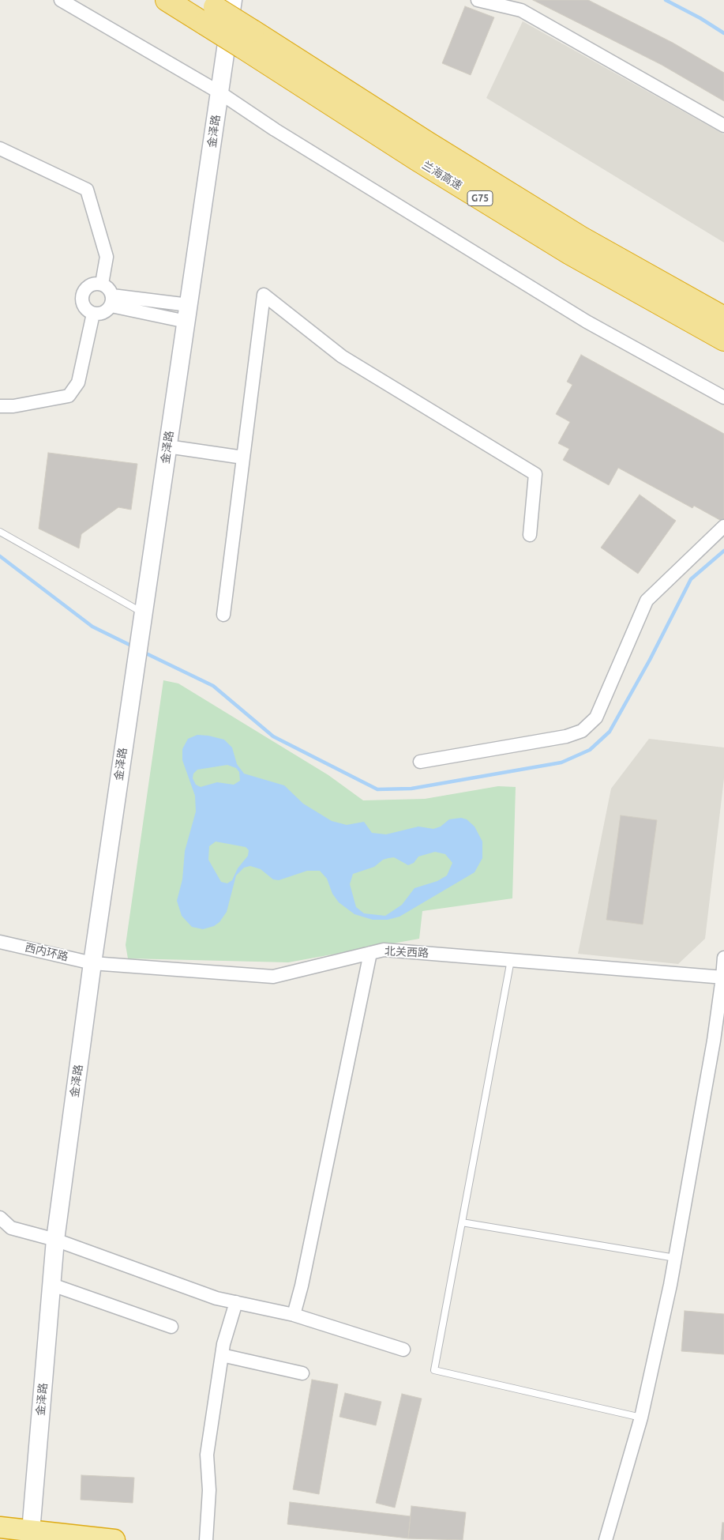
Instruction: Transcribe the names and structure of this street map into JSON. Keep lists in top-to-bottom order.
{
  "streets": {
    "highway": ["兰海高速", "G75"],
    "main road": ["金泽路"],
    "street": ["西内环路", "北关西路"]
  },
  "crossings": [
    ["金泽路", "兰海高速"],
    ["金泽路", "西内环路"],
    ["金泽路", "北关西路"],
    ["西内环路", "北关西路"]
  ]
}
